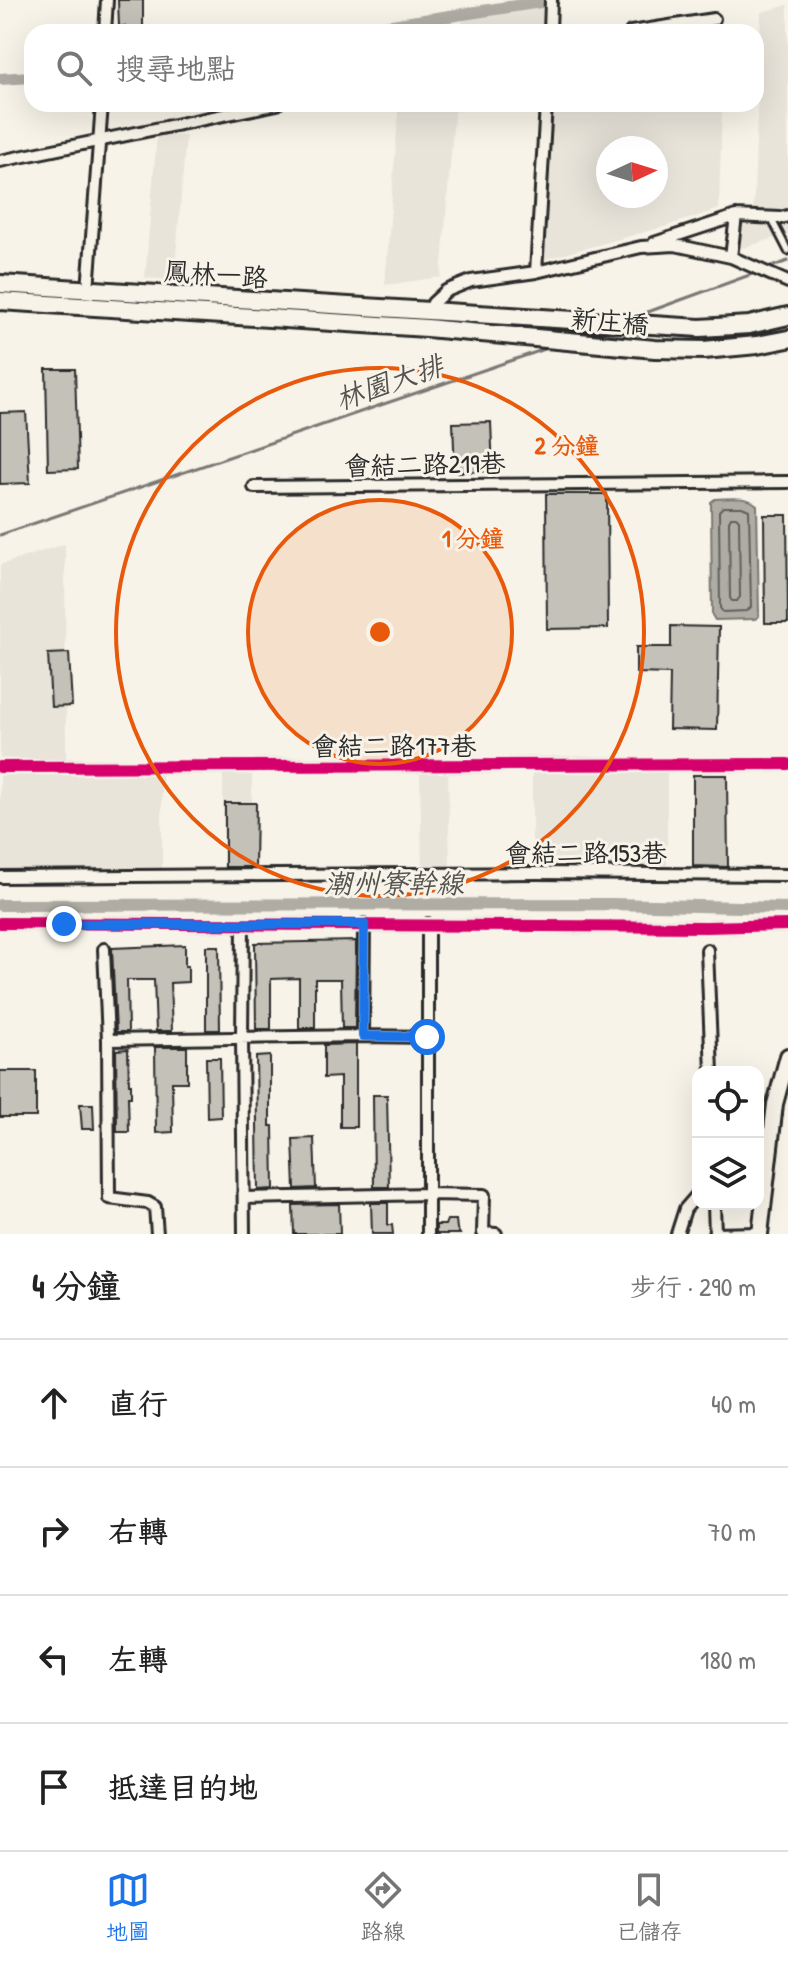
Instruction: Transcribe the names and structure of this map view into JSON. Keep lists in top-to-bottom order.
{
  "streets": {
    "main road": ["鳳林一路", "新庄橋"],
    "street": ["會結二路219巷", "會結二路177巷", "會結二路153巷"]
  },
  "crossings": [
    ["鳳林一路", "新庄橋"]
  ],
  "water": ["林園大排", "潮州寮幹線"],
  "north": "right",
  "page": {
    "search": "搜尋地點",
    "heading": ["4 分鐘", "步行 · 290 m"],
    "list": [
      ["直行", "40 m"],
      ["右轉", "70 m"],
      ["左轉", "180 m"],
      "抵達目的地"
    ],
    "nav": ["地圖", "路線", "已儲存"]
  },
  "rings": ["2 分鐘", "1 分鐘"]
}
